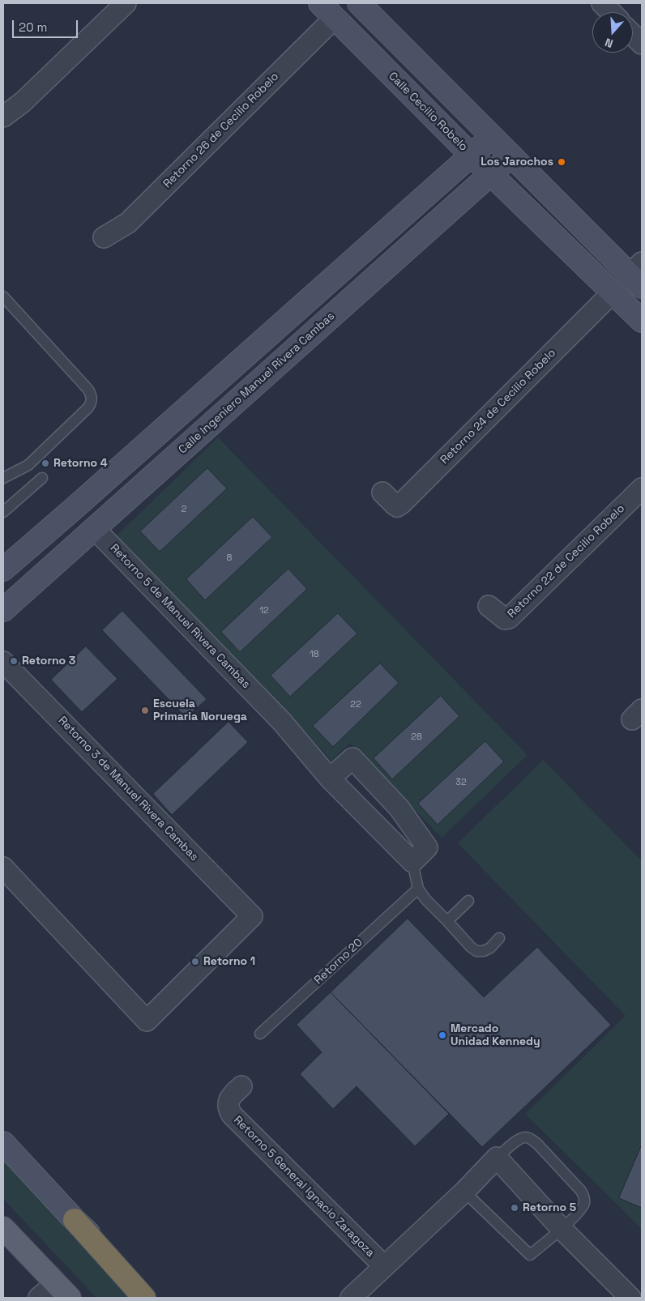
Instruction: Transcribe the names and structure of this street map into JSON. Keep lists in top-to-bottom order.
{
  "streets": {
    "street": [
      "Calle Cecilio Robelo",
      "Retorno 26 de Cecilio Robelo",
      "Calle Ingeniero Manuel Rivera Cambas",
      "Retorno 24 de Cecilio Robelo",
      "Retorno 22 de Cecilio Robelo",
      "Retorno 5 de Manuel Rivera Cambas",
      "Retorno 3 de Manuel Rivera Cambas",
      "Retorno 5 General Ignacio Zaragoza"
    ],
    "lane": ["Retorno 20"]
  },
  "crossings": [
    ["Calle Cecilio Robelo", "Retorno 26 de Cecilio Robelo"],
    ["Calle Cecilio Robelo", "Calle Ingeniero Manuel Rivera Cambas"],
    ["Calle Cecilio Robelo", "Retorno 24 de Cecilio Robelo"],
    ["Calle Ingeniero Manuel Rivera Cambas", "Retorno 5 de Manuel Rivera Cambas"]
  ],
  "places": [
    "Los Jarochos",
    "Retorno 4",
    "Retorno 3",
    "Escuela Primaria Noruega",
    "Retorno 1",
    "Mercado Unidad Kennedy",
    "Retorno 5"
  ],
  "house_numbers": [
    "2",
    "8",
    "12",
    "18",
    "22",
    "28",
    "32"
  ],
  "scale_bar": "20 m",
  "north": "bottom"
}
